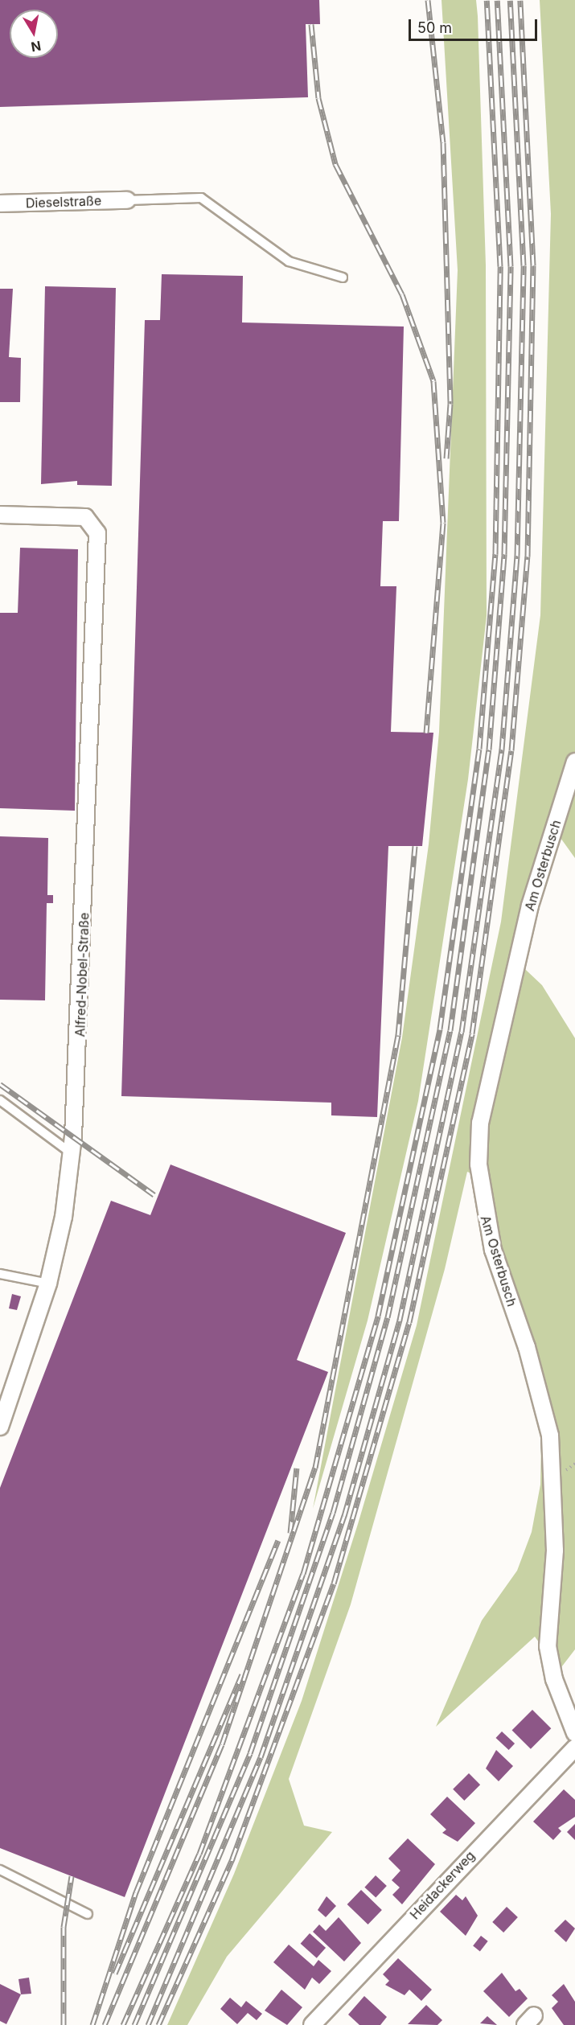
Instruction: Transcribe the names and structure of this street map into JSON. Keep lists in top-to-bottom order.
{
  "streets": {
    "street": [
      "Dieselstraße",
      "Am Osterbusch",
      "Alfred-Nobel-Straße",
      "Heidackerweg"
    ]
  },
  "scale_bar": "50 m",
  "north": "bottom"
}
